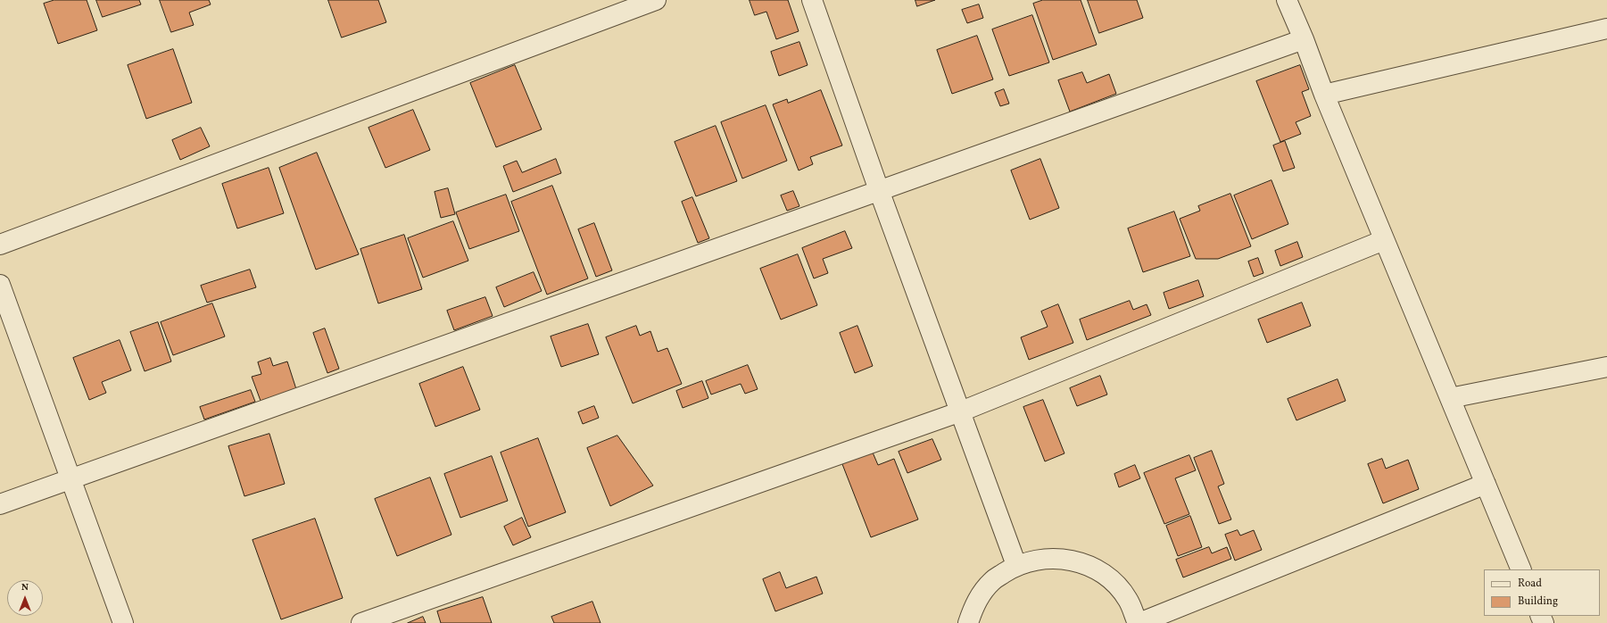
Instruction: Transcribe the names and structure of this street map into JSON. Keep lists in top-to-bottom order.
{
  "legend": ["Road", "Building"],
  "north": "top"
}
